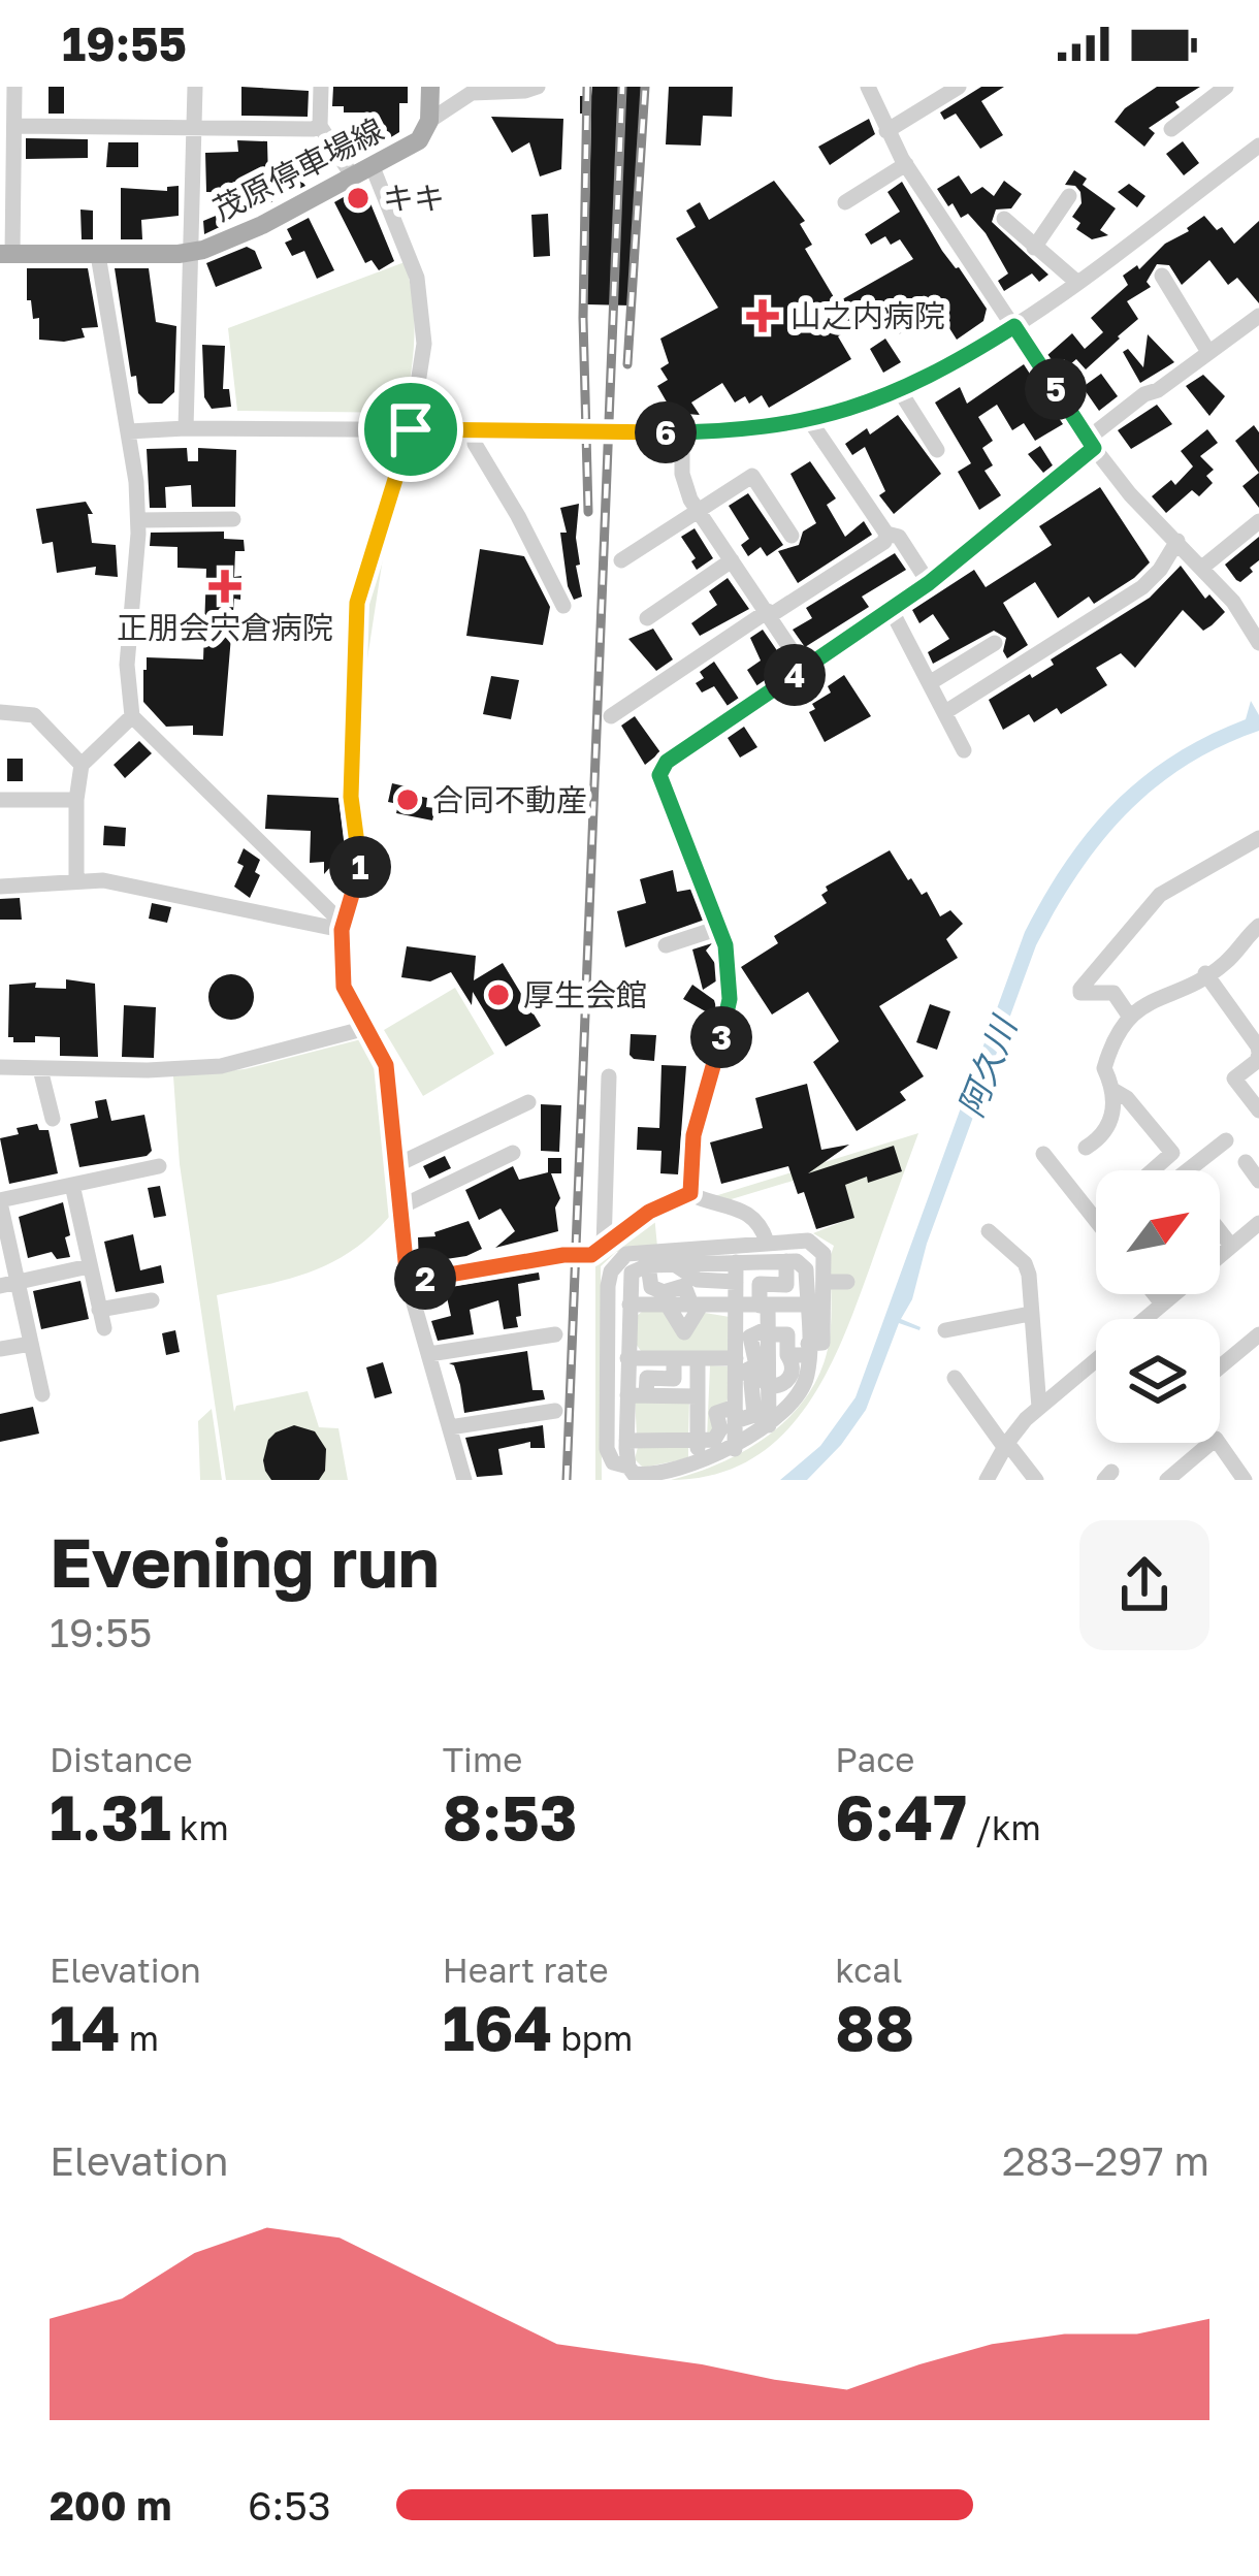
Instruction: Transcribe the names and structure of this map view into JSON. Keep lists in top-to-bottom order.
{
  "streets": {
    "main road": ["茂原停車場線"]
  },
  "water": ["阿久川"],
  "places": {
    "other": ["キキ", "合同不動産", "厚生会館"],
    "health": ["山之内病院", "正朋会宍倉病院"]
  },
  "north": "top right",
  "page": {
    "status": "19:55",
    "pins": [
      "5",
      "6",
      "4",
      "1",
      "3",
      "2"
    ],
    "heading": ["Evening run", "19:55"],
    "stats": [
      ["Distance", "1.31 km"],
      ["Time", "8:53"],
      ["Pace", "6:47 /km"],
      ["Elevation", "14 m"],
      ["Heart rate", "164 bpm"],
      ["kcal", "88"]
    ],
    "chart": ["Elevation", "283–297 m"],
    "list": [
      {
        "name": "200 m",
        "note": "6:53"
      }
    ]
  }
}
